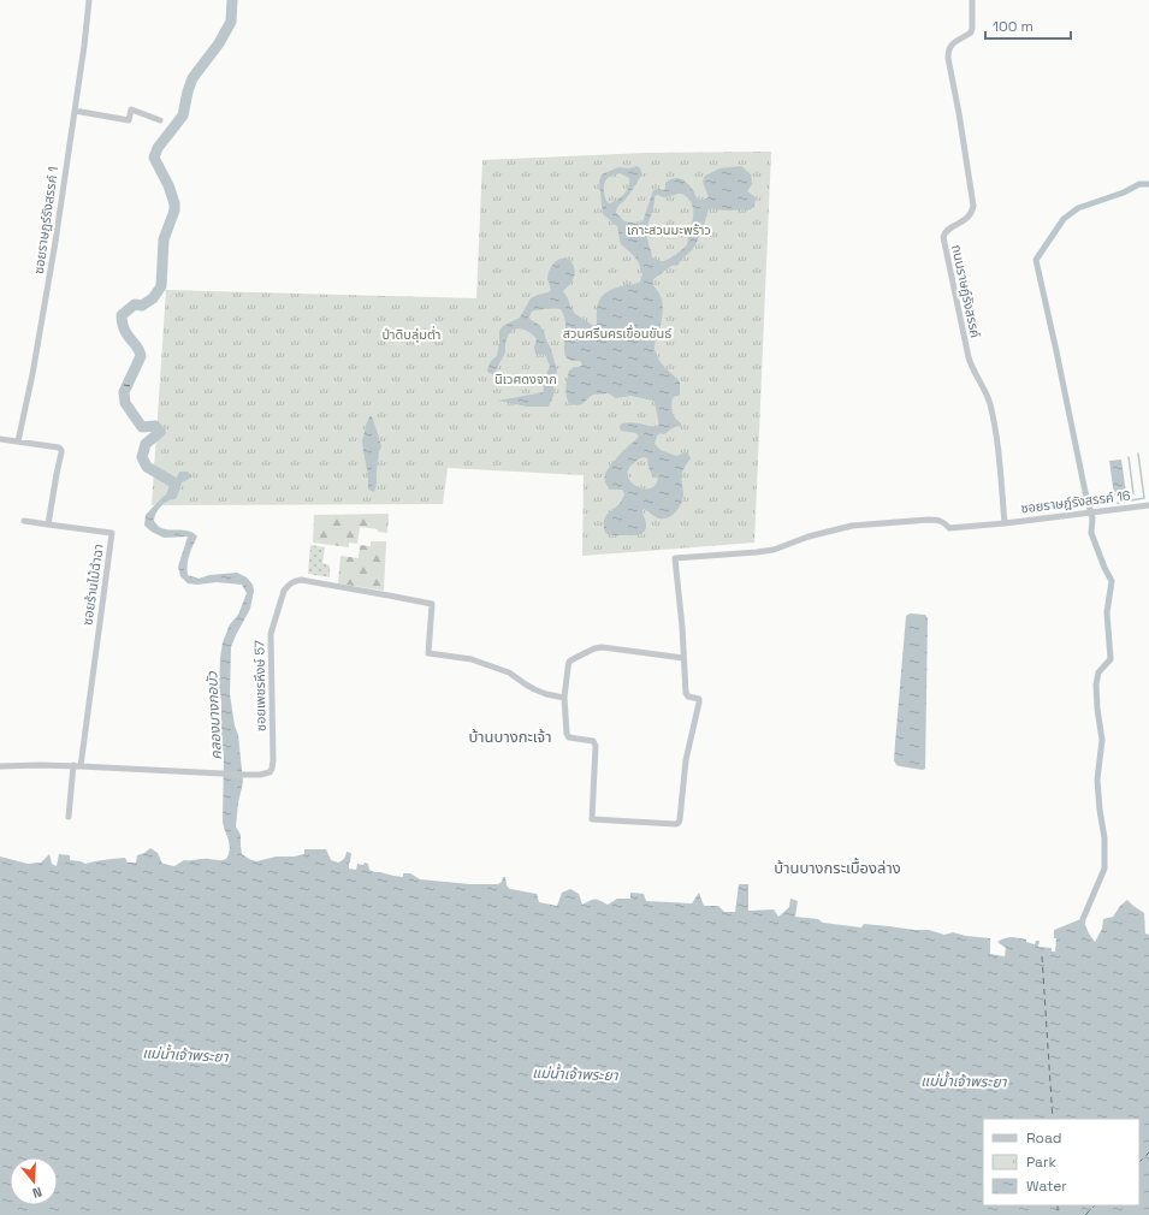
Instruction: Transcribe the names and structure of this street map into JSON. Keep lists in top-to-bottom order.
{
  "streets": {
    "street": [
      "ซอยราษฎร์รังสรรค์ 1",
      "ถนนราษฎ์รังสรรค์",
      "ซอยราษฎ์รังสรรค์ 16",
      "ซอยร้านไม้ฉำฉา",
      "ซอยเพชรหึงษ์ 57"
    ]
  },
  "crossings": [
    ["ถนนราษฎ์รังสรรค์", "ซอยราษฎ์รังสรรค์ 16"],
    ["ซอยร้านไม้ฉำฉา", "ซอยเพชรหึงษ์ 57"]
  ],
  "districts": ["บ้านบางกะเจ้า", "บ้านบางกระเบื้องล่าง"],
  "water": ["คลองบางกอบัว", "แม่น้ำเจ้าพระยา"],
  "parks": [
    "เกาะสวนมะพร้าว",
    "สวนศรีนครเขื่อนขันธ์",
    "ป่าดิบลุ่มต่ำ",
    "นิเวศดงจาก"
  ],
  "legend": ["Road", "Park", "Water"],
  "scale_bar": "100 m",
  "north": "bottom"
}
